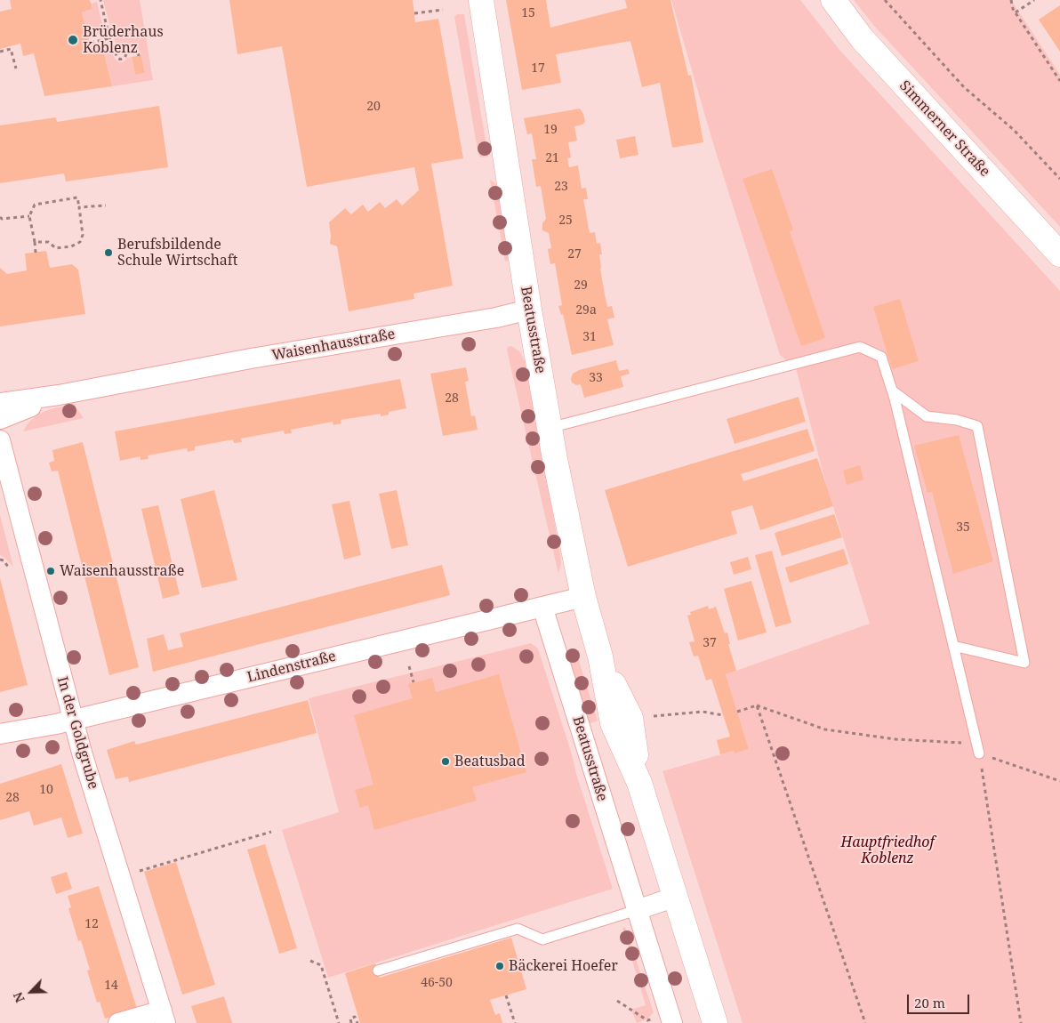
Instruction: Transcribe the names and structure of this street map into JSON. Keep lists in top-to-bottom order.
{
  "streets": {
    "street": [
      "Simmerner Straße",
      "Beatusstraße",
      "Waisenhausstraße",
      "Lindenstraße",
      "In der Goldgrube"
    ]
  },
  "crossings": [
    ["Beatusstraße", "Waisenhausstraße"],
    ["Beatusstraße", "Lindenstraße"],
    ["Lindenstraße", "In der Goldgrube"]
  ],
  "parks": ["Hauptfriedhof Koblenz"],
  "places": [
    "Brüderhaus Koblenz",
    "Berufsbildende Schule Wirtschaft",
    "Waisenhausstraße",
    "Beatusbad",
    "Bäckerei Hoefer"
  ],
  "house_numbers": [
    "15",
    "17",
    "20",
    "19",
    "21",
    "23",
    "25",
    "27",
    "29",
    "29a",
    "31",
    "33",
    "28",
    "35",
    "37",
    "10",
    "28",
    "12",
    "46-50",
    "14"
  ],
  "scale_bar": "20 m",
  "north": "bottom left"
}
